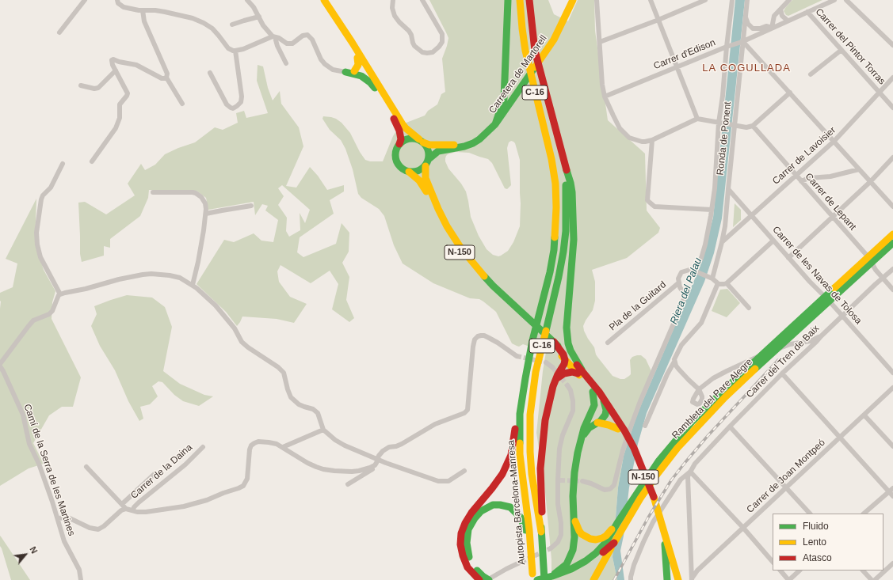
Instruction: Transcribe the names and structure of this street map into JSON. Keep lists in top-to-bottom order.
{
  "streets": {
    "main road": [
      "Carretera de Martorell",
      "C-16",
      "N-150",
      "Rambleta del Pare Alegre",
      "Autopista Barcelona-Manresa"
    ],
    "street": [
      "Carrer del Pintor Torras",
      "Carrer d'Edison",
      "Ronda de Ponent",
      "Carrer de Lavoisier",
      "Carrer de Lepant",
      "Carrer de les Navas de Tolosa",
      "Pla de la Guitard",
      "Carrer del Tren de Baix",
      "Camí de la Serra de les Martines",
      "Carrer de la Daina",
      "Carrer de Joan Montpeó"
    ]
  },
  "crossings": [
    ["Carrer del Pintor Torras", "Carrer d'Edison"],
    ["Carrer del Pintor Torras", "Carrer de Lavoisier"],
    ["Carrer d'Edison", "Ronda de Ponent"],
    ["Carretera de Martorell", "N-150"],
    ["Ronda de Ponent", "Carrer de Lavoisier"],
    ["Ronda de Ponent", "Carrer de les Navas de Tolosa"],
    ["Ronda de Ponent", "Pla de la Guitard"],
    ["Carrer de Lavoisier", "Carrer de Lepant"],
    ["Carrer de Lavoisier", "Carrer de les Navas de Tolosa"],
    ["Carrer de Lepant", "Carrer del Tren de Baix"],
    ["Carrer de Lepant", "Rambleta del Pare Alegre"],
    ["Carrer de les Navas de Tolosa", "Carrer del Tren de Baix"],
    ["Carrer de les Navas de Tolosa", "Rambleta del Pare Alegre"],
    ["Carrer del Tren de Baix", "Rambleta del Pare Alegre"]
  ],
  "districts": ["LA COGULLADA"],
  "water": ["Riera del Palau"],
  "legend": ["Fluido", "Lento", "Atasco"],
  "north": "top right"
}
